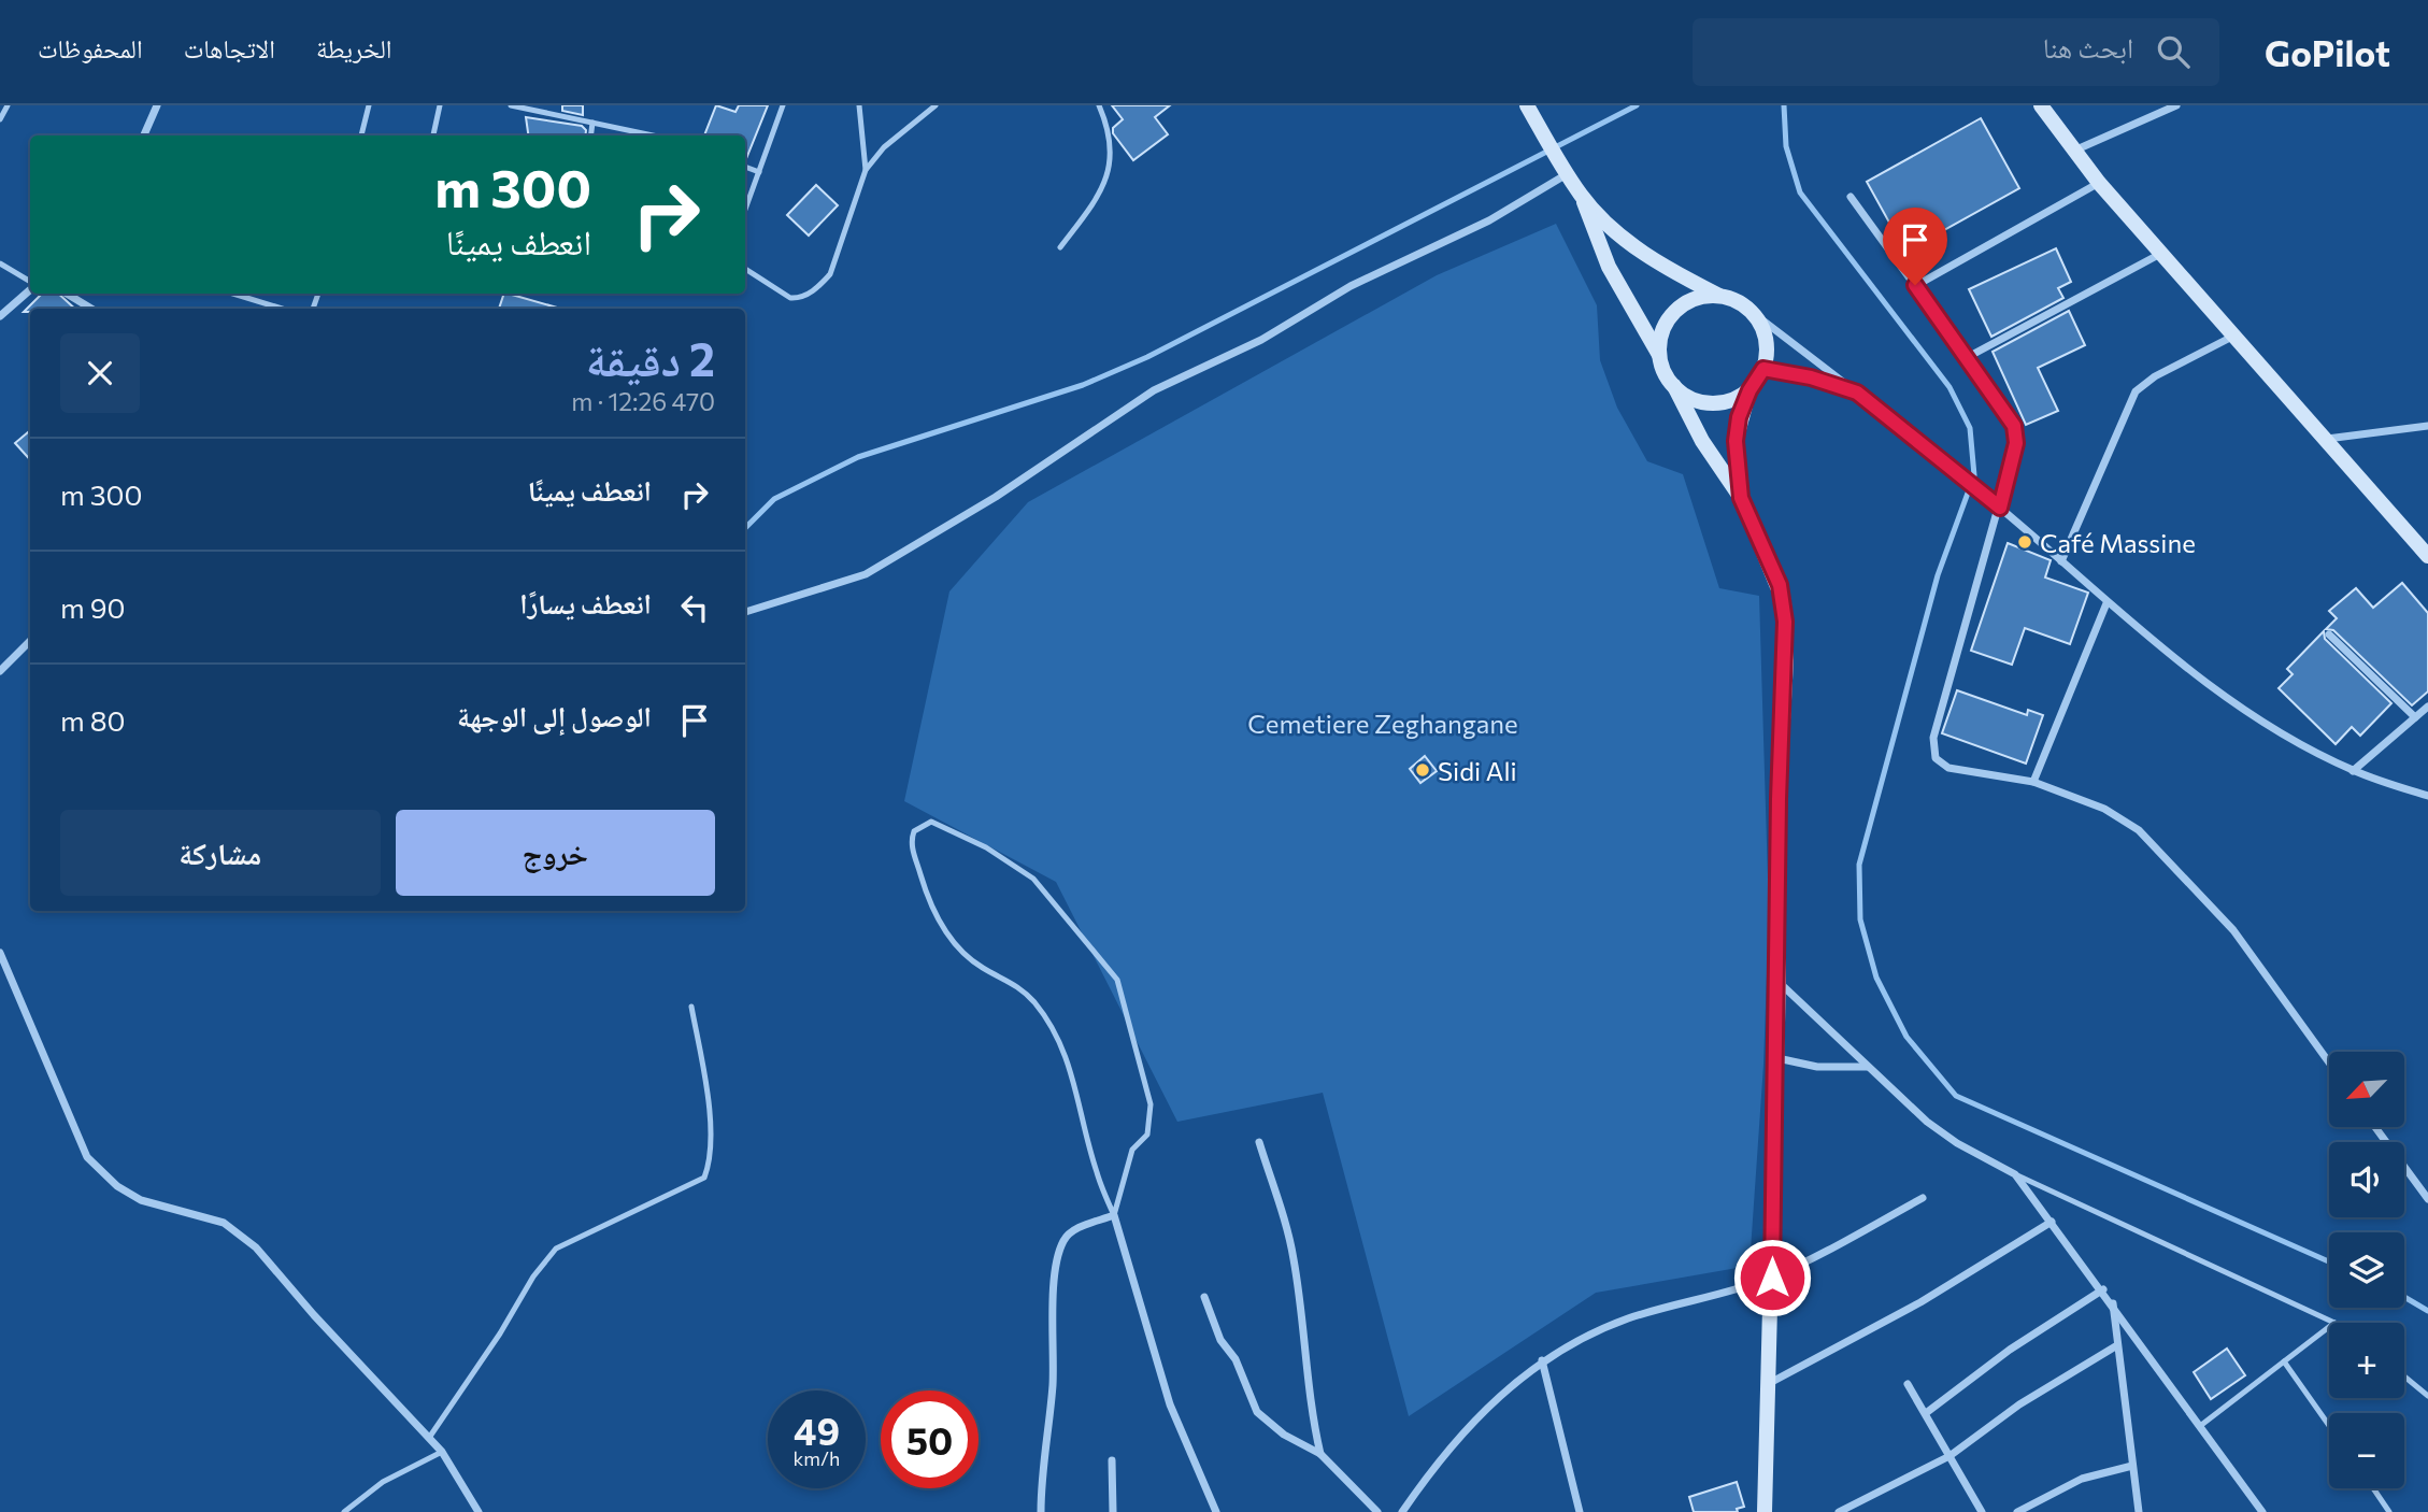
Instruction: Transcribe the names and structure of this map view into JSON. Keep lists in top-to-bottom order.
{
  "parks": ["Cemetiere Zeghangane"],
  "places": ["Café Massine", "Sidi Ali"],
  "north": "bottom left",
  "page": {
    "header": "GoPilot",
    "search": "ابحث هنا",
    "nav": ["الخريطة", "الاتجاهات", "المحفوظات"],
    "turn": ["300 m", "انعطف يمينًا"],
    "heading": ["2 دقيقة", "470 m · 12:26"],
    "list": [
      {
        "name": "انعطف يمينًا",
        "value": "300 m"
      },
      {
        "name": "انعطف يسارًا",
        "value": "90 m"
      },
      {
        "name": "الوصول إلى الوجهة",
        "value": "80 m"
      }
    ],
    "buttons": ["خروج", "مشاركة"],
    "map_buttons": ["+", "−"],
    "speed": "49 km/h",
    "limit": "50"
  }
}
